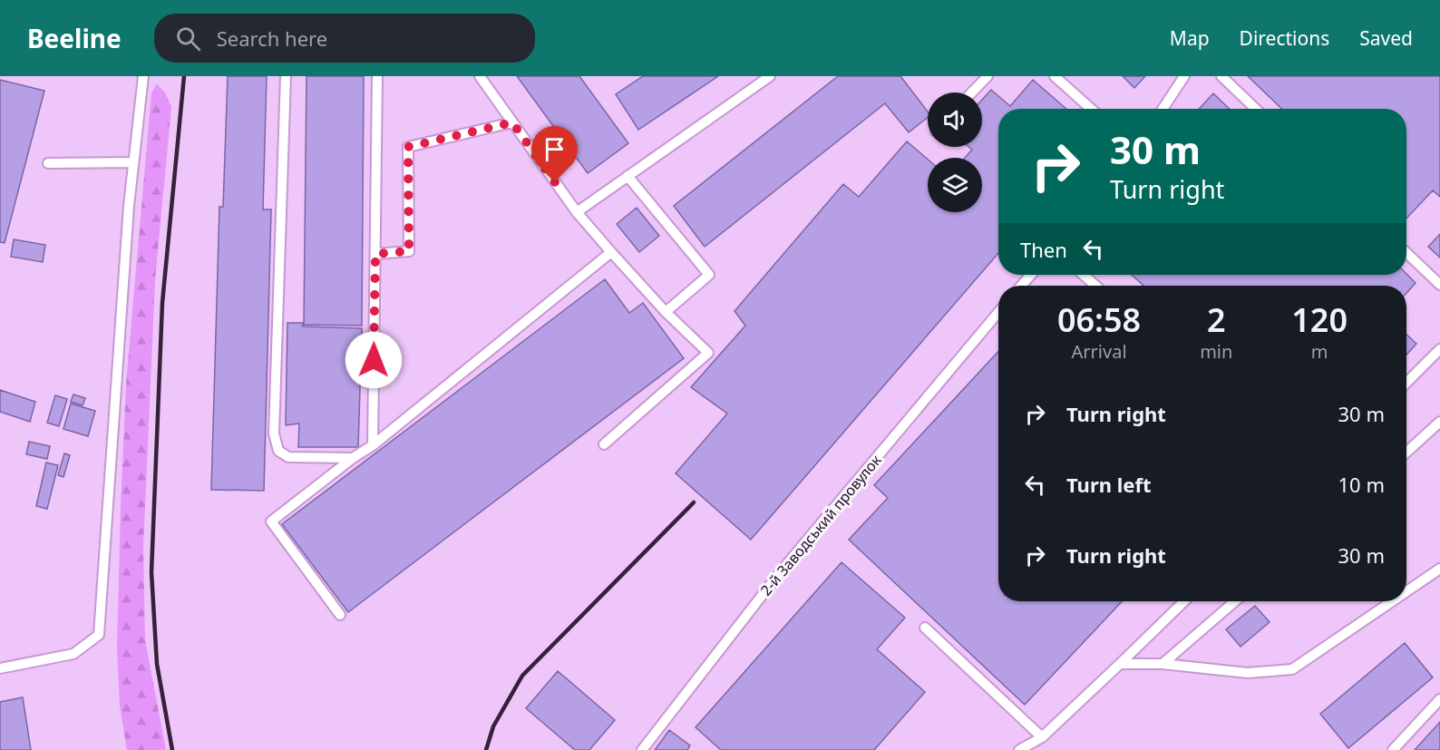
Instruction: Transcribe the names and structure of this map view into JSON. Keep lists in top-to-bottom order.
{
  "streets": {
    "lane": ["2-й Заводський провулок"]
  },
  "page": {
    "header": "Beeline",
    "search": "Search here",
    "nav": ["Map", "Directions", "Saved"],
    "turn": ["30 m", "Turn right"],
    "then": "Then",
    "eta": [
      "06:58",
      "Arrival",
      "2",
      "min",
      "120",
      "m"
    ],
    "list": [
      {
        "name": "Turn right",
        "value": "30 m"
      },
      {
        "name": "Turn left",
        "value": "10 m"
      },
      {
        "name": "Turn right",
        "value": "30 m"
      }
    ]
  }
}
